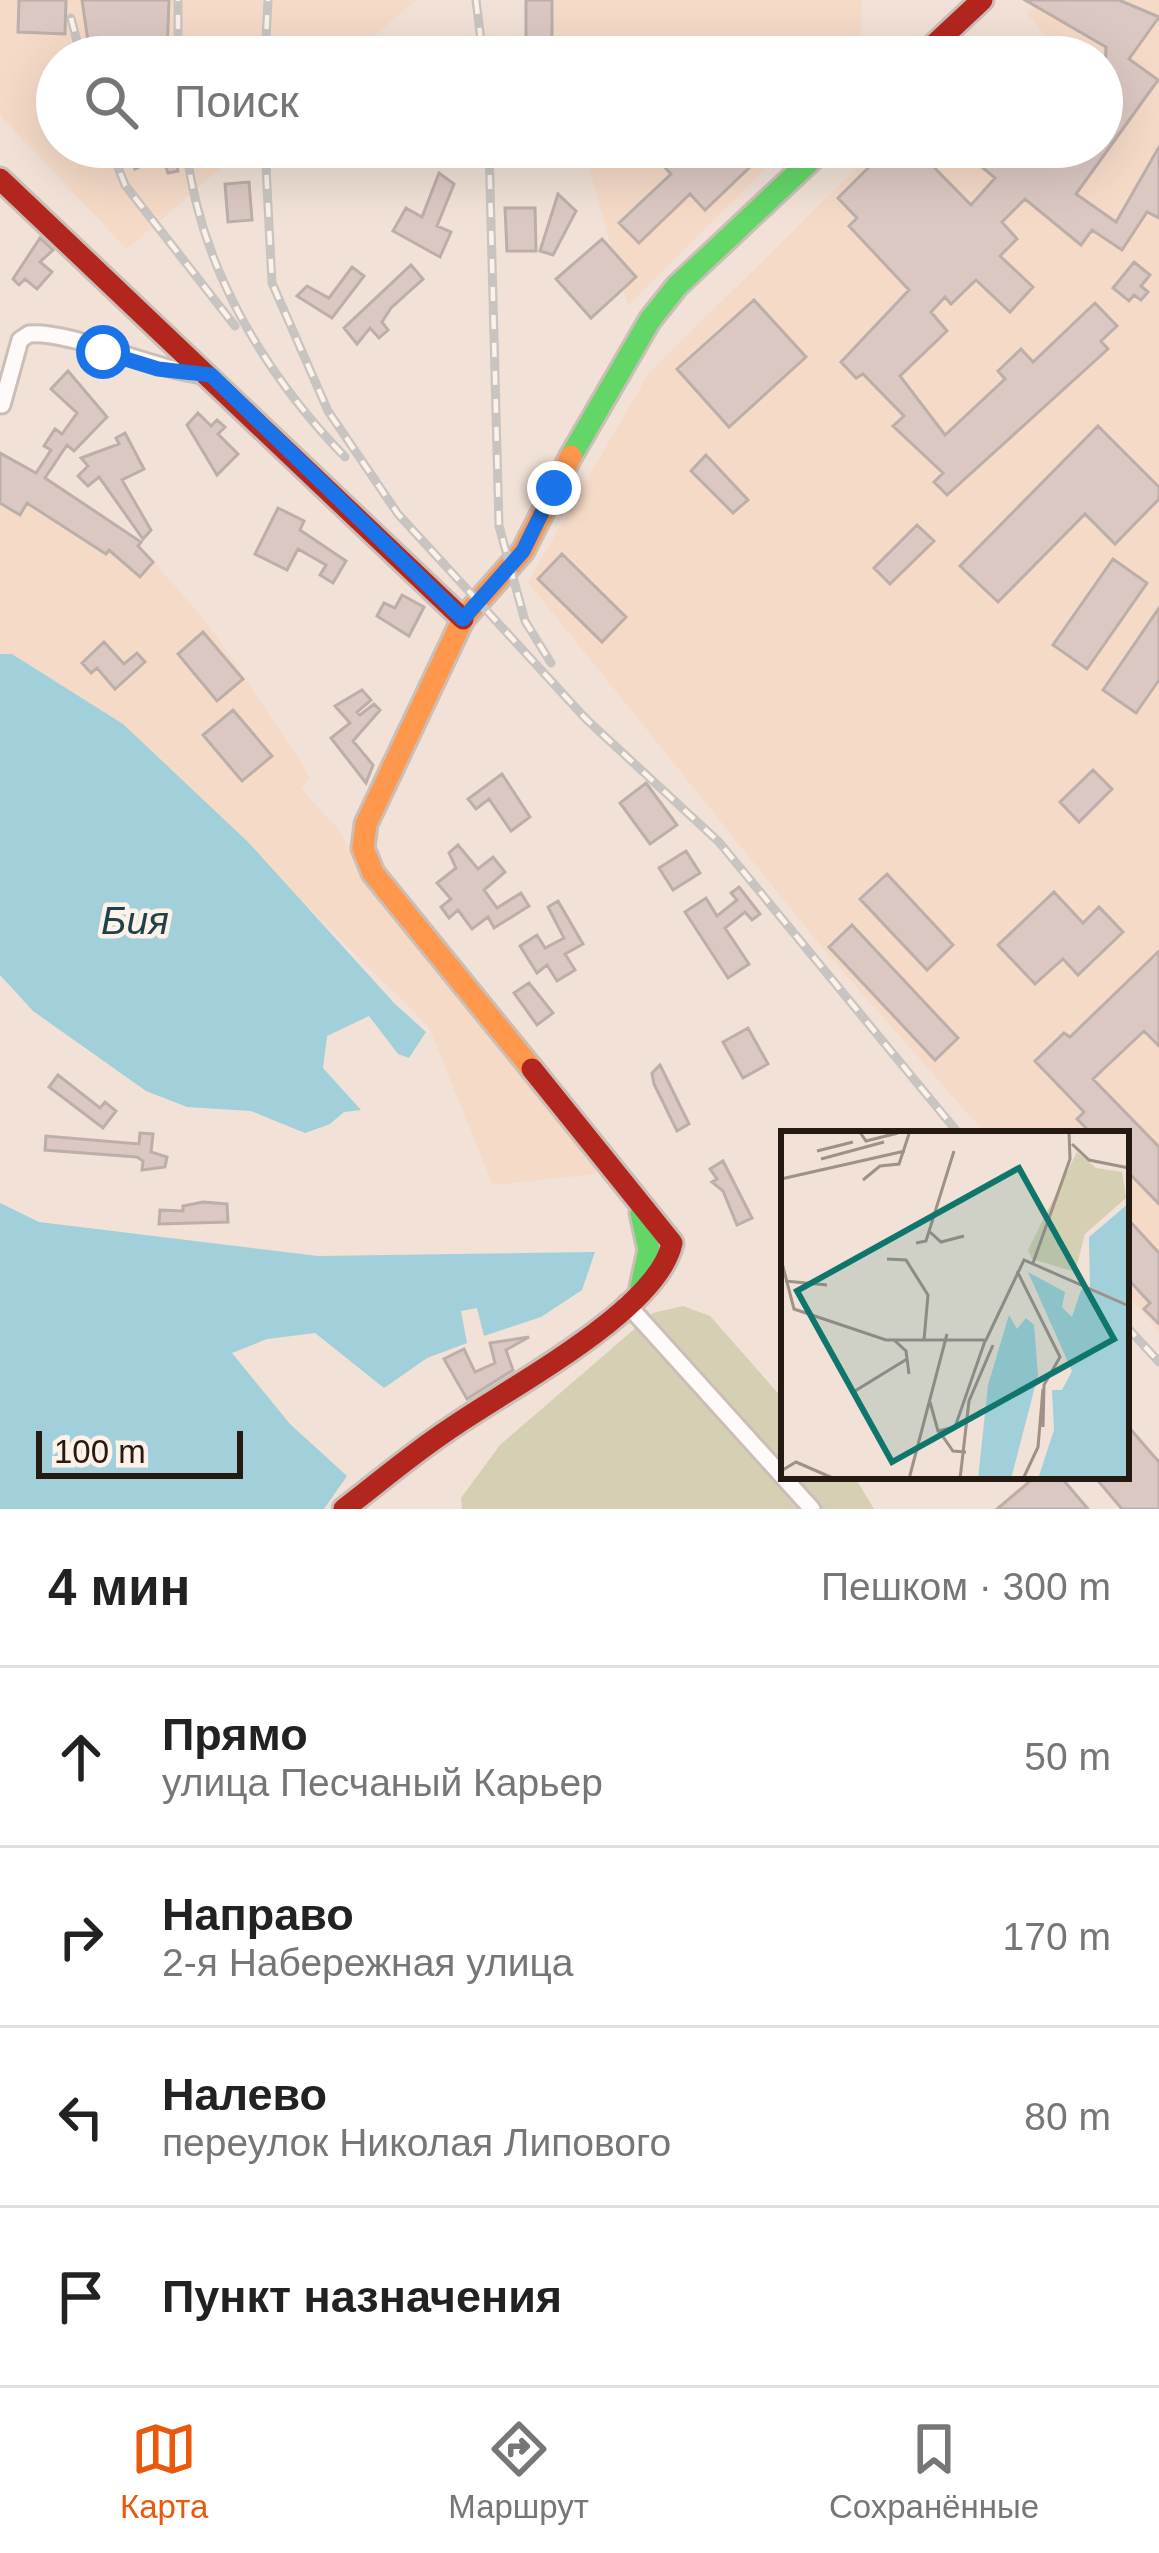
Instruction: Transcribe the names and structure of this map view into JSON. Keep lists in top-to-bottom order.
{
  "water": ["Бия"],
  "scale_bar": "100 m",
  "page": {
    "search": "Поиск",
    "scale": "100 m",
    "heading": ["4 мин", "Пешком · 300 m"],
    "list": [
      ["Прямо", "улица Песчаный Карьер", "50 m"],
      ["Направо", "2-я Набережная улица", "170 m"],
      ["Налево", "переулок Николая Липового", "80 m"],
      "Пункт назначения"
    ],
    "nav": ["Карта", "Маршрут", "Сохранённые"]
  }
}
